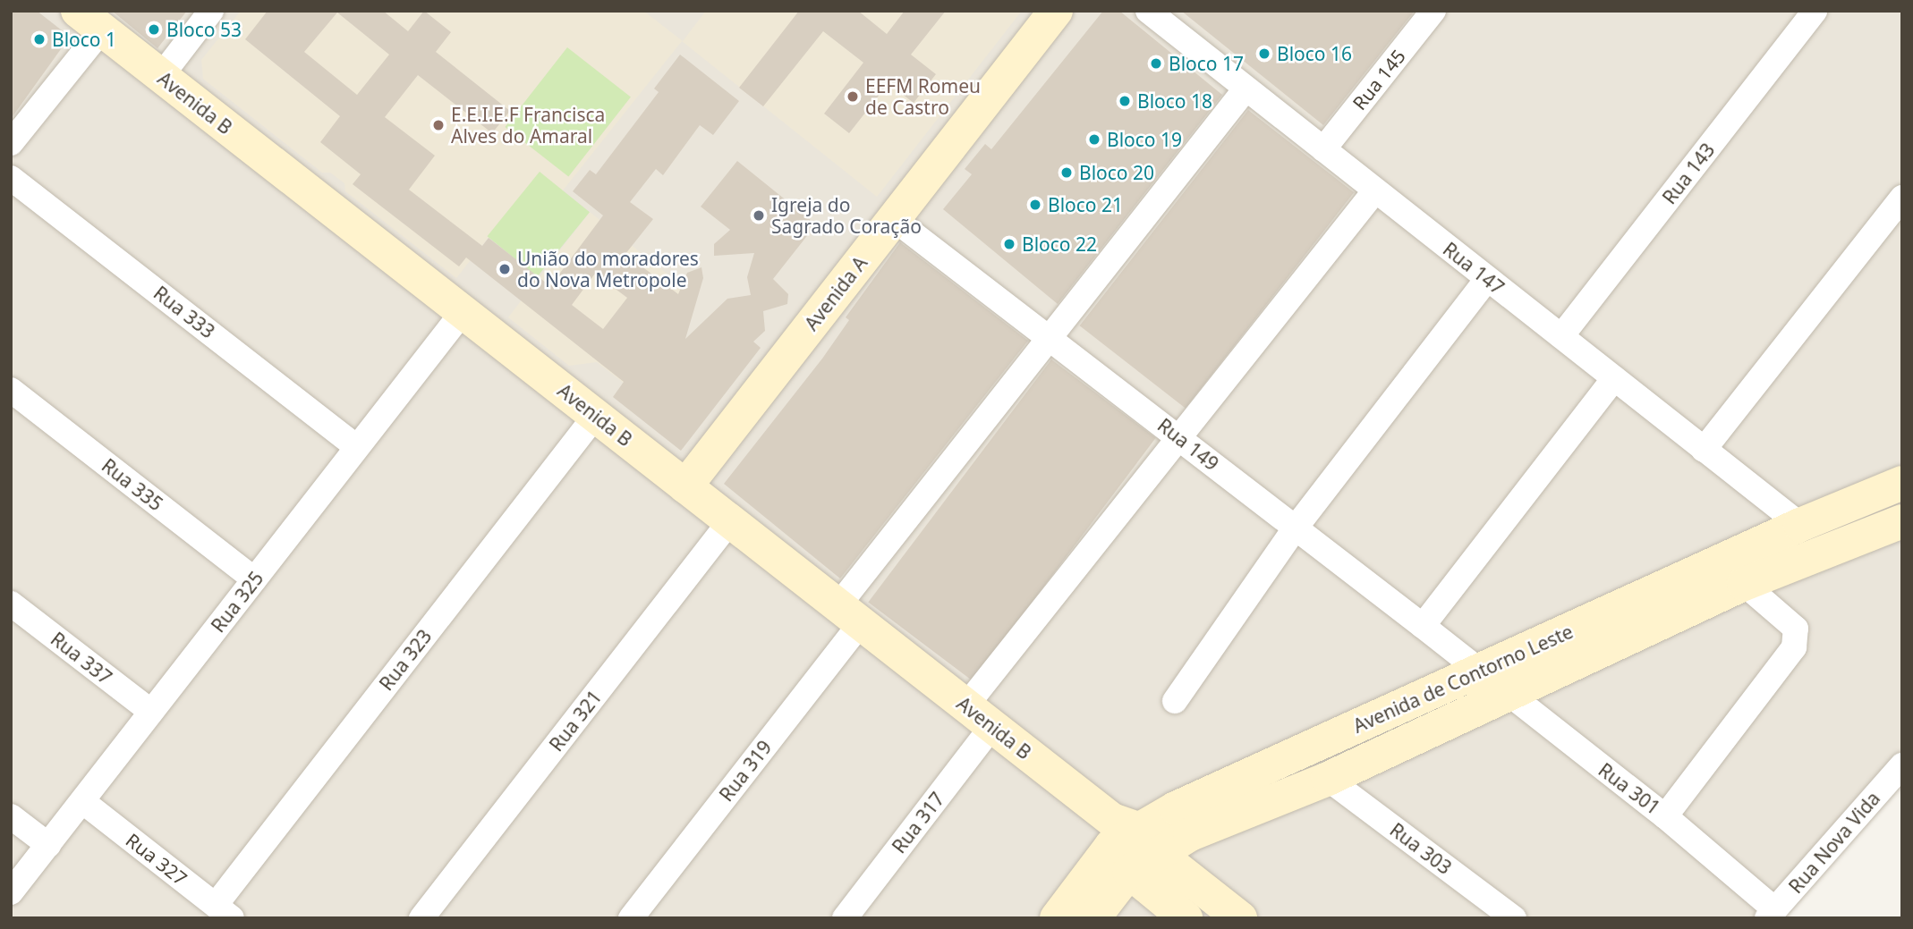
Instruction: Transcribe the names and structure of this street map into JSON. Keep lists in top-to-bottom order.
{
  "streets": {
    "street": [
      "Rua 145",
      "Avenida B",
      "Rua 143",
      "Rua 147",
      "Avenida A",
      "Rua 333",
      "Rua 149",
      "Rua 335",
      "Rua 325",
      "Rua 337",
      "Rua 323",
      "Avenida de Contorno Leste",
      "Rua 321",
      "Rua 319",
      "Rua 301",
      "Rua 317",
      "Rua Nova Vida",
      "Rua 303",
      "Rua 327"
    ]
  },
  "crossings": [
    ["Rua 145", "Rua 147"],
    ["Avenida B", "Avenida A"],
    ["Avenida B", "Rua 325"],
    ["Avenida B", "Rua 323"],
    ["Avenida B", "Avenida de Contorno Leste"],
    ["Avenida B", "Rua 321"],
    ["Avenida B", "Rua 319"],
    ["Avenida B", "Rua 317"],
    ["Rua 143", "Rua 147"],
    ["Rua 147", "Avenida de Contorno Leste"],
    ["Rua 147", "Rua 319"],
    ["Rua 147", "Rua 317"],
    ["Avenida A", "Rua 149"],
    ["Rua 333", "Rua 325"],
    ["Rua 149", "Avenida de Contorno Leste"],
    ["Rua 149", "Rua 319"],
    ["Rua 149", "Rua 301"],
    ["Rua 149", "Rua 317"],
    ["Rua 335", "Rua 325"],
    ["Rua 325", "Rua 337"],
    ["Rua 325", "Rua 327"],
    ["Rua 323", "Rua 327"],
    ["Avenida de Contorno Leste", "Rua 301"],
    ["Avenida de Contorno Leste", "Rua 303"],
    ["Rua 301", "Rua Nova Vida"]
  ],
  "places": [
    "Bloco 53",
    "Bloco 1",
    "Bloco 16",
    "Bloco 17",
    "EEFM Romeu de Castro",
    "Bloco 18",
    "E.E.I.E.F Francisca Alves do Amaral",
    "Bloco 19",
    "Bloco 20",
    "Bloco 21",
    "Igreja do Sagrado Coração",
    "Bloco 22",
    "União do moradores do Nova Metropole"
  ]
}
